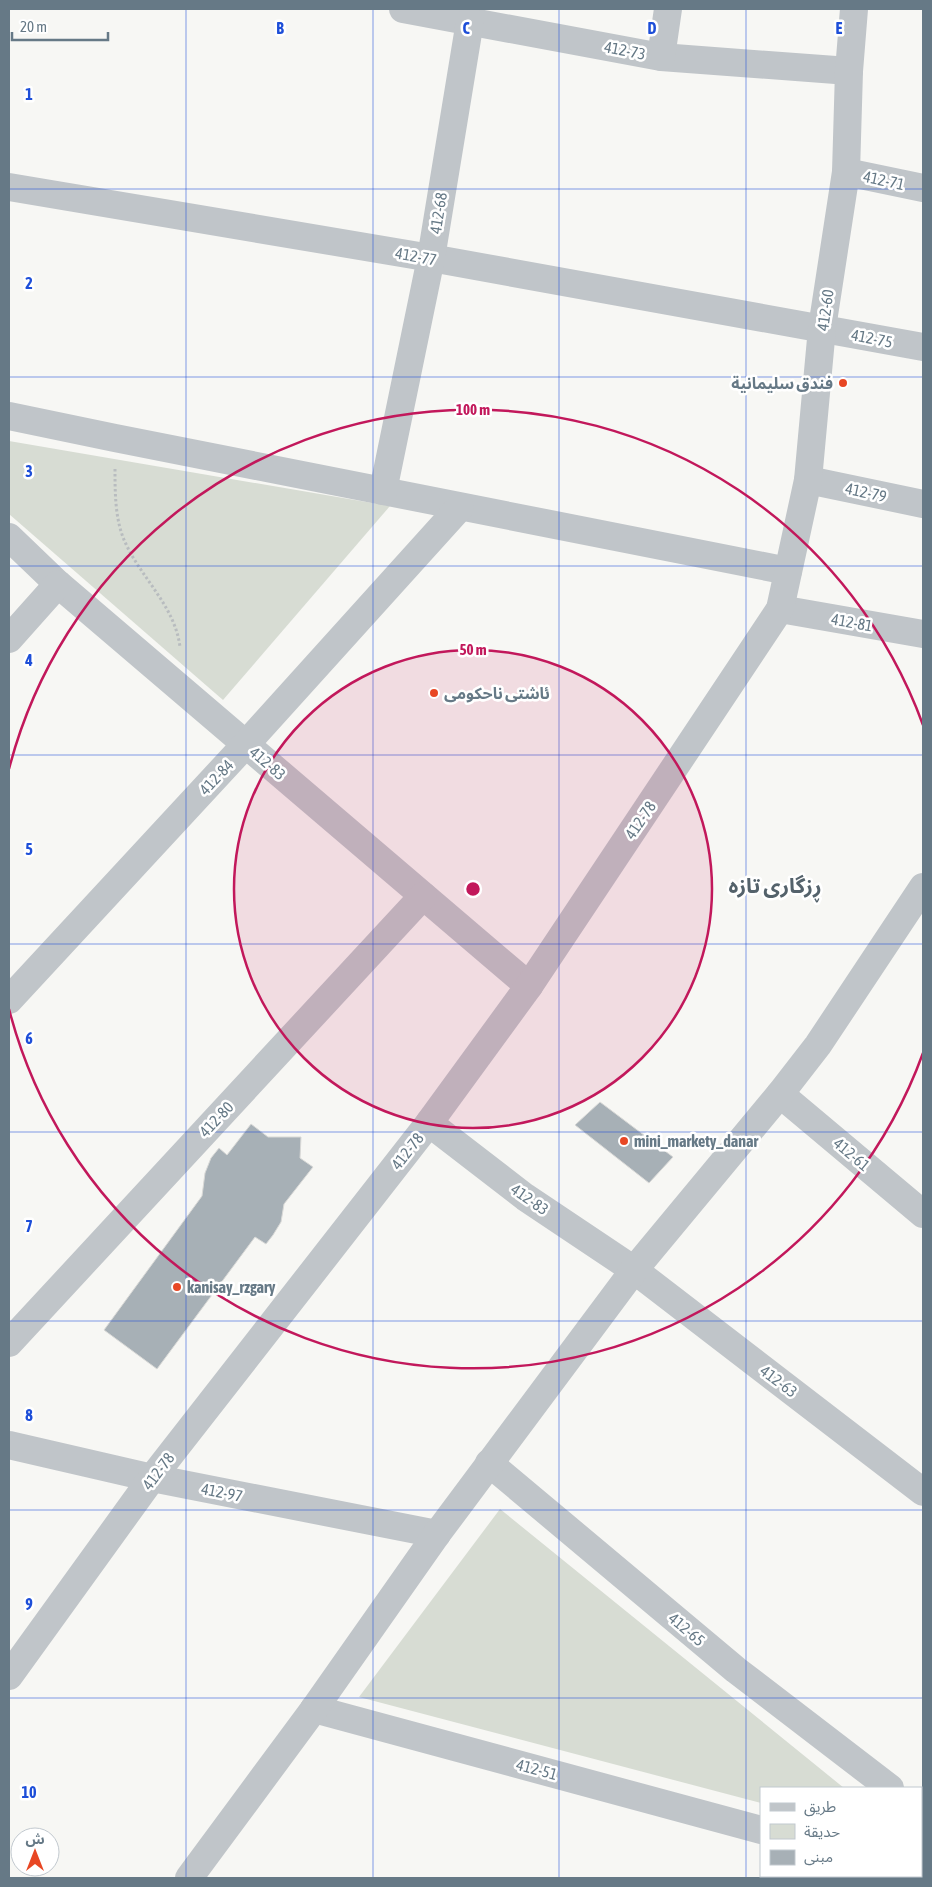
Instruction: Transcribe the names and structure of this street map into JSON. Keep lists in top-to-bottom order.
{
  "streets": {
    "street": [
      "412-73",
      "412-71",
      "412-68",
      "412-77",
      "412-60",
      "412-75",
      "412-79",
      "412-81",
      "412-83",
      "412-84",
      "412-78",
      "412-80",
      "412-61",
      "412-63",
      "412-97",
      "412-65",
      "412-51"
    ]
  },
  "crossings": [
    ["412-73", "412-68"],
    ["412-73", "412-60"],
    ["412-71", "412-60"],
    ["412-68", "412-77"],
    ["412-77", "412-60"],
    ["412-77", "412-75"],
    ["412-60", "412-75"],
    ["412-60", "412-79"],
    ["412-60", "412-81"],
    ["412-60", "412-78"],
    ["412-81", "412-78"],
    ["412-83", "412-84"],
    ["412-83", "412-78"],
    ["412-83", "412-80"],
    ["412-83", "412-63"],
    ["412-78", "412-97"]
  ],
  "districts": ["ڕزگاری تازە"],
  "places": [
    "فندق سليمانية",
    "ئاشتی ناحکومی",
    "mini_markety_danar",
    "kanisay_rzgary"
  ],
  "legend": ["طريق", "حديقة", "مبنى"],
  "scale_bar": "20 m",
  "north": "top",
  "grid": {
    "columns": [
      "B",
      "C",
      "D",
      "E"
    ],
    "rows": [
      "1",
      "2",
      "3",
      "4",
      "5",
      "6",
      "7",
      "8",
      "9",
      "10"
    ]
  },
  "rings": ["100 m", "50 m"]
}
